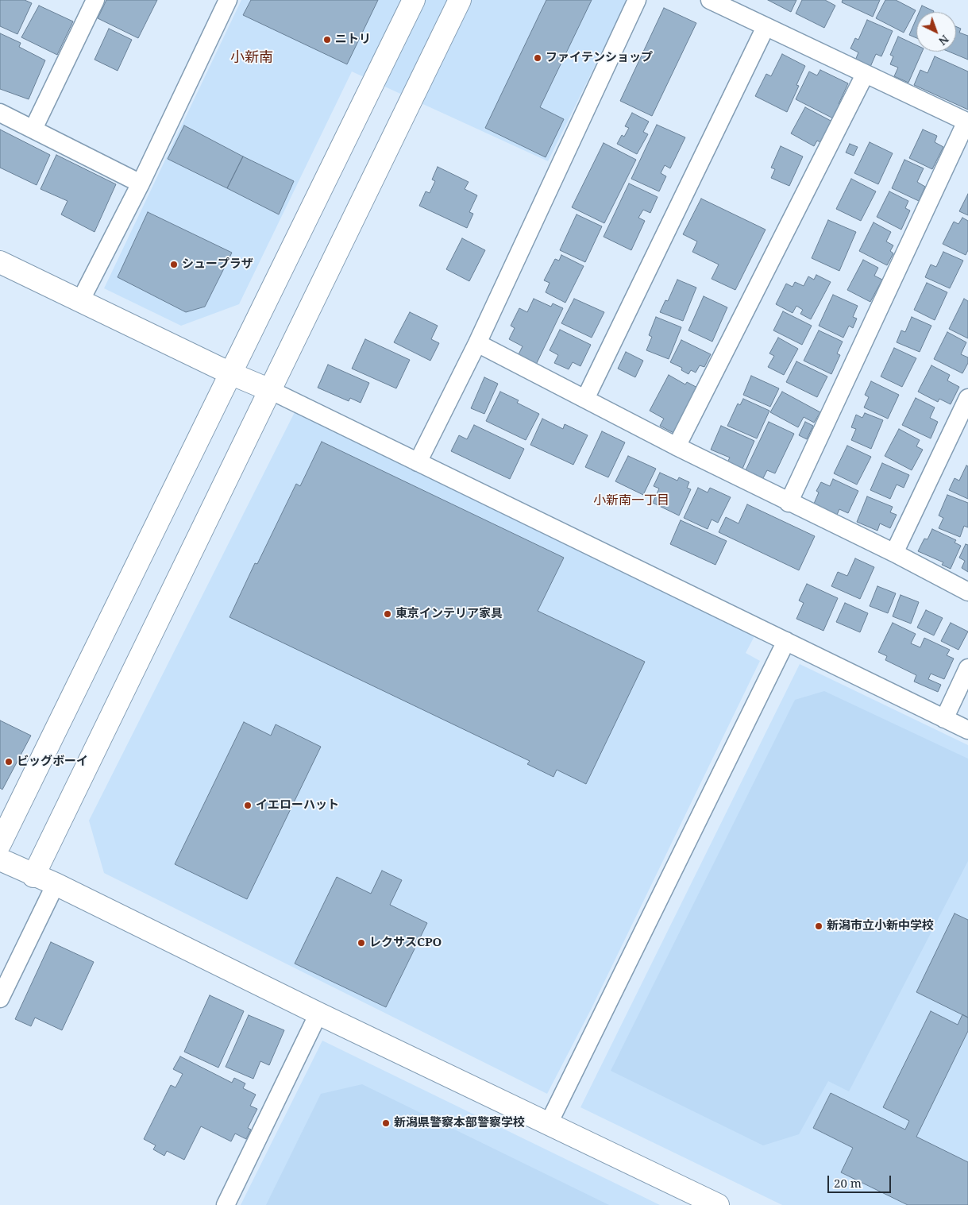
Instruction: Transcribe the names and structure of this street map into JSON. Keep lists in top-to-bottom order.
{
  "districts": ["小新南", "小新南一丁目"],
  "places": [
    "ニトリ",
    "ファイテンショップ",
    "シュープラザ",
    "東京インテリア家具",
    "ビッグボーイ",
    "イエローハット",
    "新潟市立小新中学校",
    "レクサスCPO",
    "新潟県警察本部警察学校"
  ],
  "scale_bar": "20 m",
  "north": "bottom right"
}
